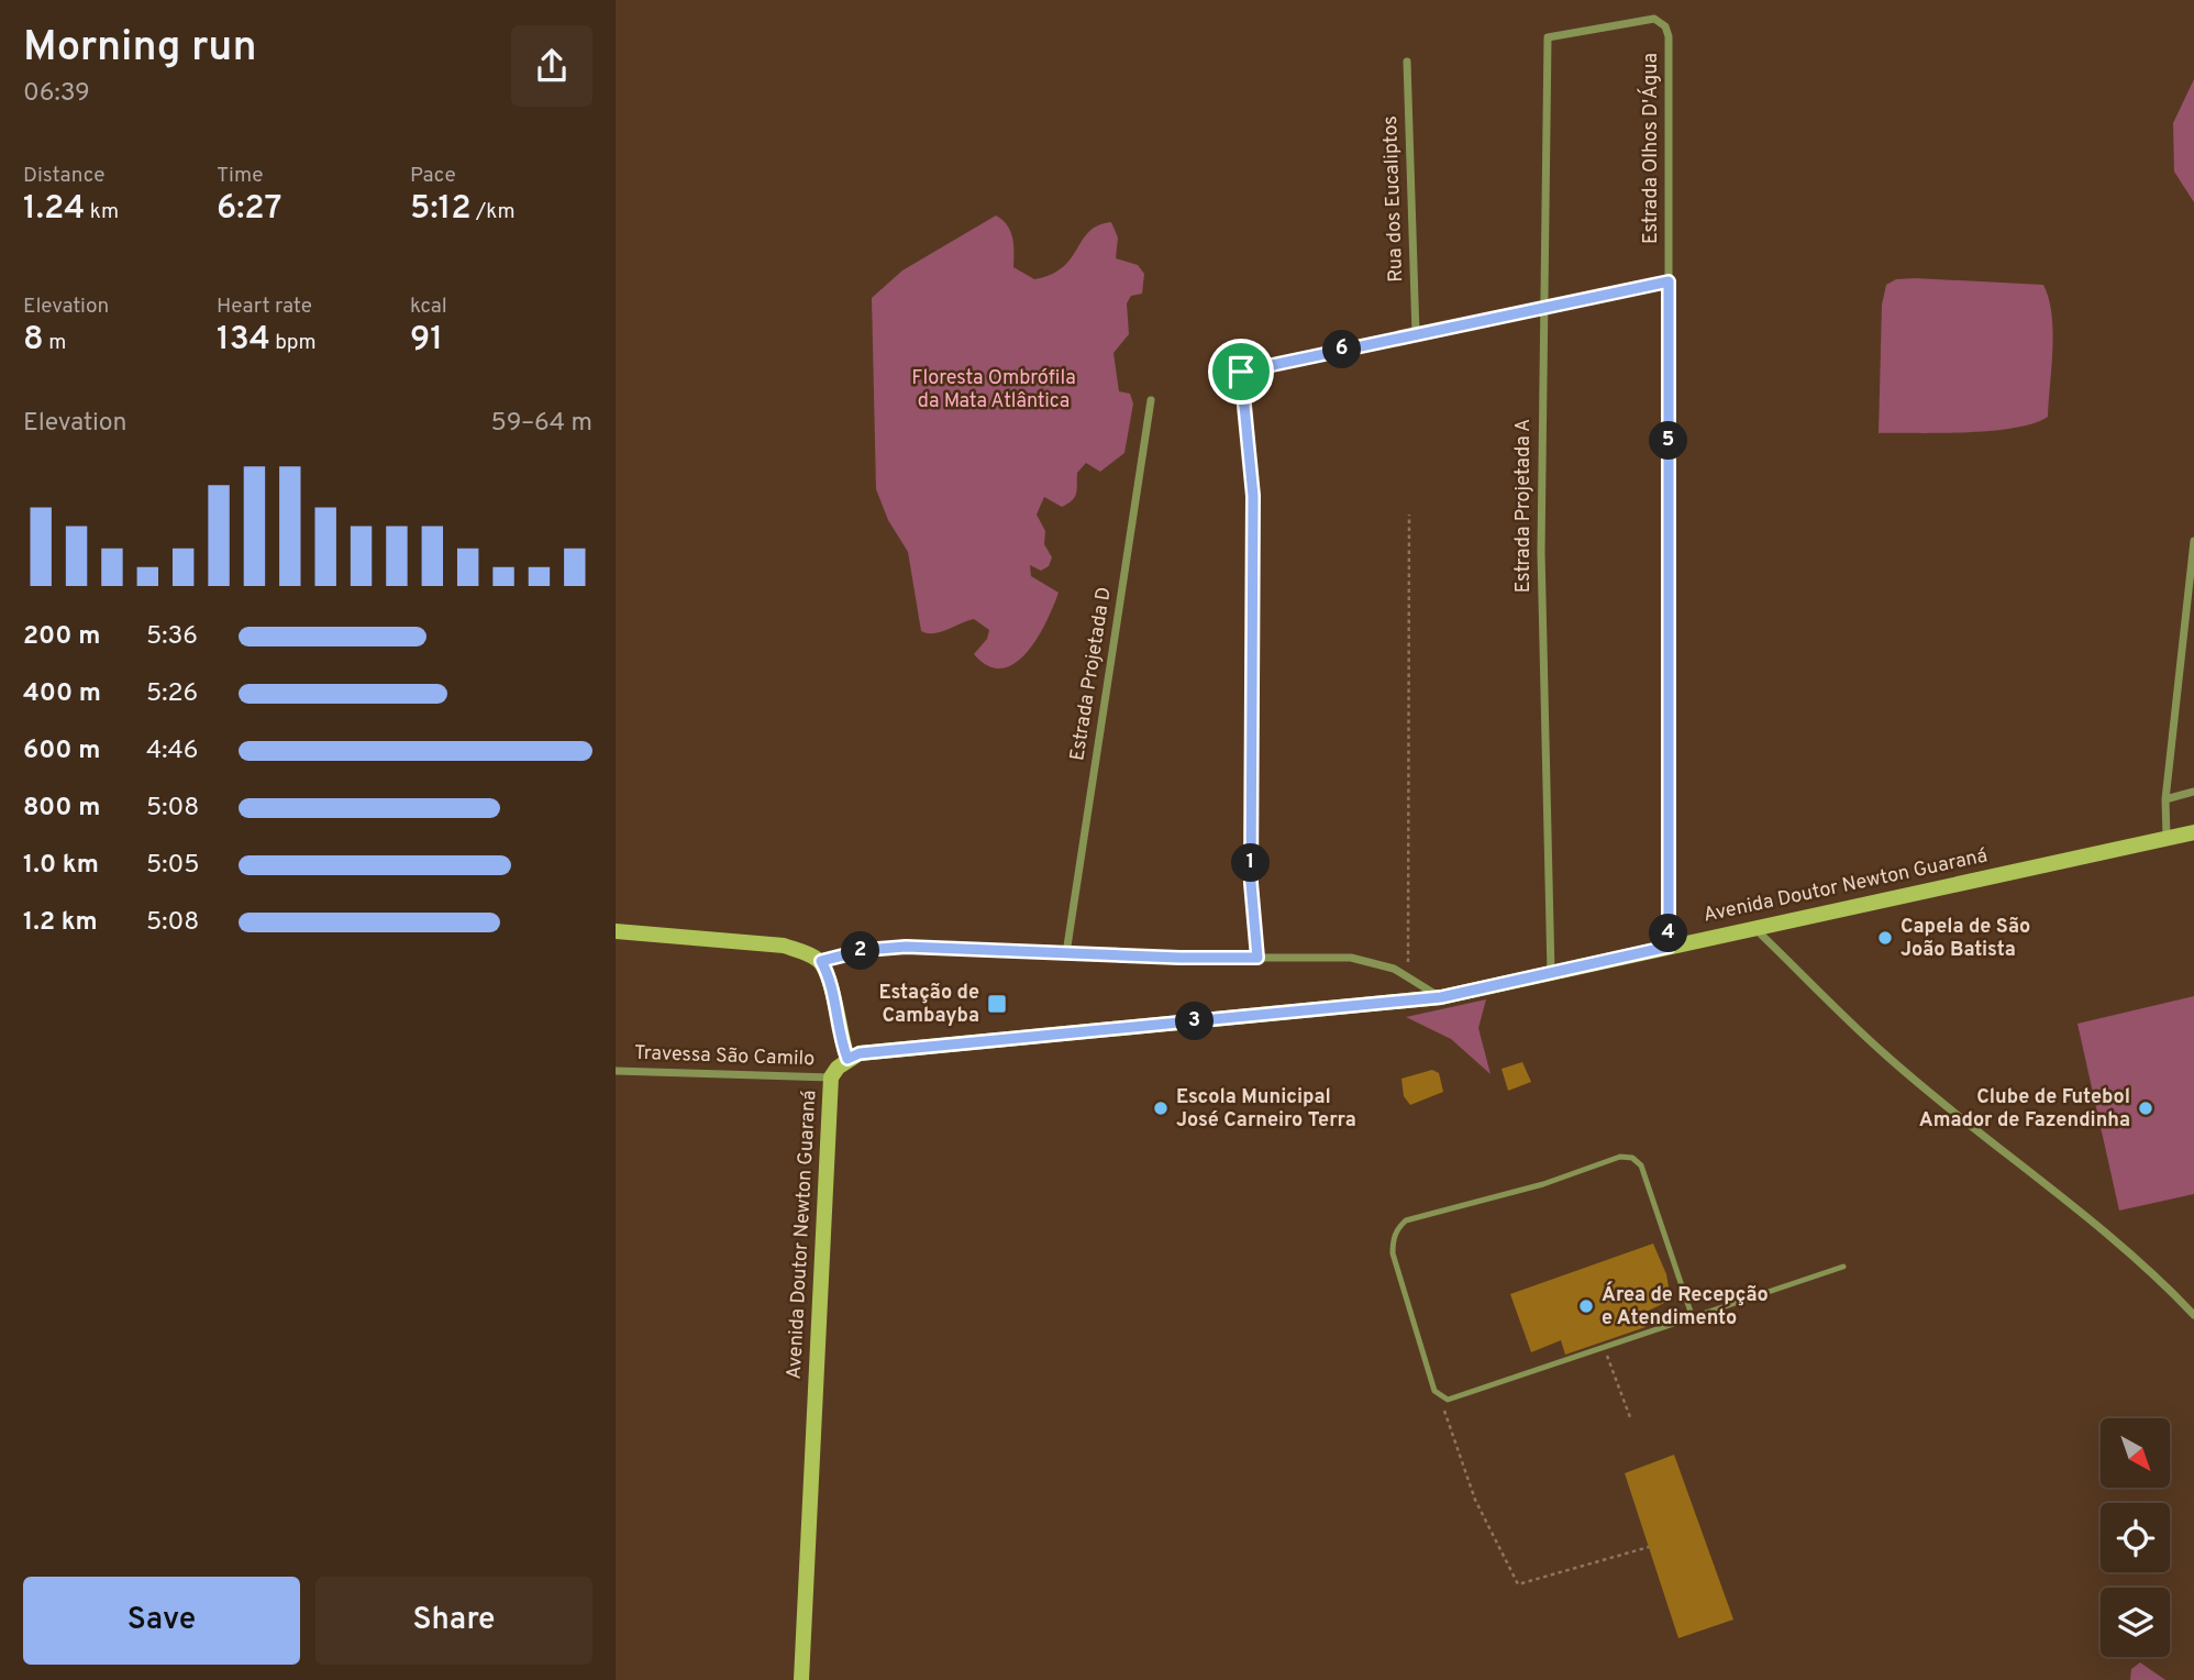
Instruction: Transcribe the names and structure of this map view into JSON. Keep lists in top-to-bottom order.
{
  "streets": {
    "main road": ["Avenida Doutor Newton Guaraná"],
    "street": [
      "Estrada Olhos D'Água",
      "Rua dos Eucaliptos",
      "Estrada Projetada A",
      "Estrada Projetada D",
      "Travessa São Camilo"
    ]
  },
  "crossings": [
    ["Estrada Olhos D'Água", "Estrada Projetada A"],
    ["Estrada Olhos D'Água", "Avenida Doutor Newton Guaraná"],
    ["Estrada Projetada A", "Avenida Doutor Newton Guaraná"],
    ["Avenida Doutor Newton Guaraná", "Travessa São Camilo"]
  ],
  "parks": ["Floresta Ombrófila da Mata Atlântica"],
  "places": {
    "other": [
      "Capela de São João Batista",
      "Escola Municipal José Carneiro Terra",
      "Clube de Futebol Amador de Fazendinha",
      "Área de Recepção e Atendimento"
    ],
    "transit": ["Estação de Cambayba"]
  },
  "north": "bottom right",
  "page": {
    "heading": ["Morning run", "06:39"],
    "stats": [
      ["Distance", "1.24 km"],
      ["Time", "6:27"],
      ["Pace", "5:12 /km"],
      ["Elevation", "8 m"],
      ["Heart rate", "134 bpm"],
      ["kcal", "91"]
    ],
    "pins": [
      "6",
      "5",
      "1",
      "4",
      "2",
      "3"
    ],
    "chart": ["Elevation", "59–64 m"],
    "list": [
      {
        "name": "200 m",
        "note": "5:36"
      },
      {
        "name": "400 m",
        "note": "5:26"
      },
      {
        "name": "600 m",
        "note": "4:46"
      },
      {
        "name": "800 m",
        "note": "5:08"
      },
      {
        "name": "1.0 km",
        "note": "5:05"
      },
      {
        "name": "1.2 km",
        "note": "5:08"
      }
    ],
    "buttons": ["Save", "Share"]
  }
}
